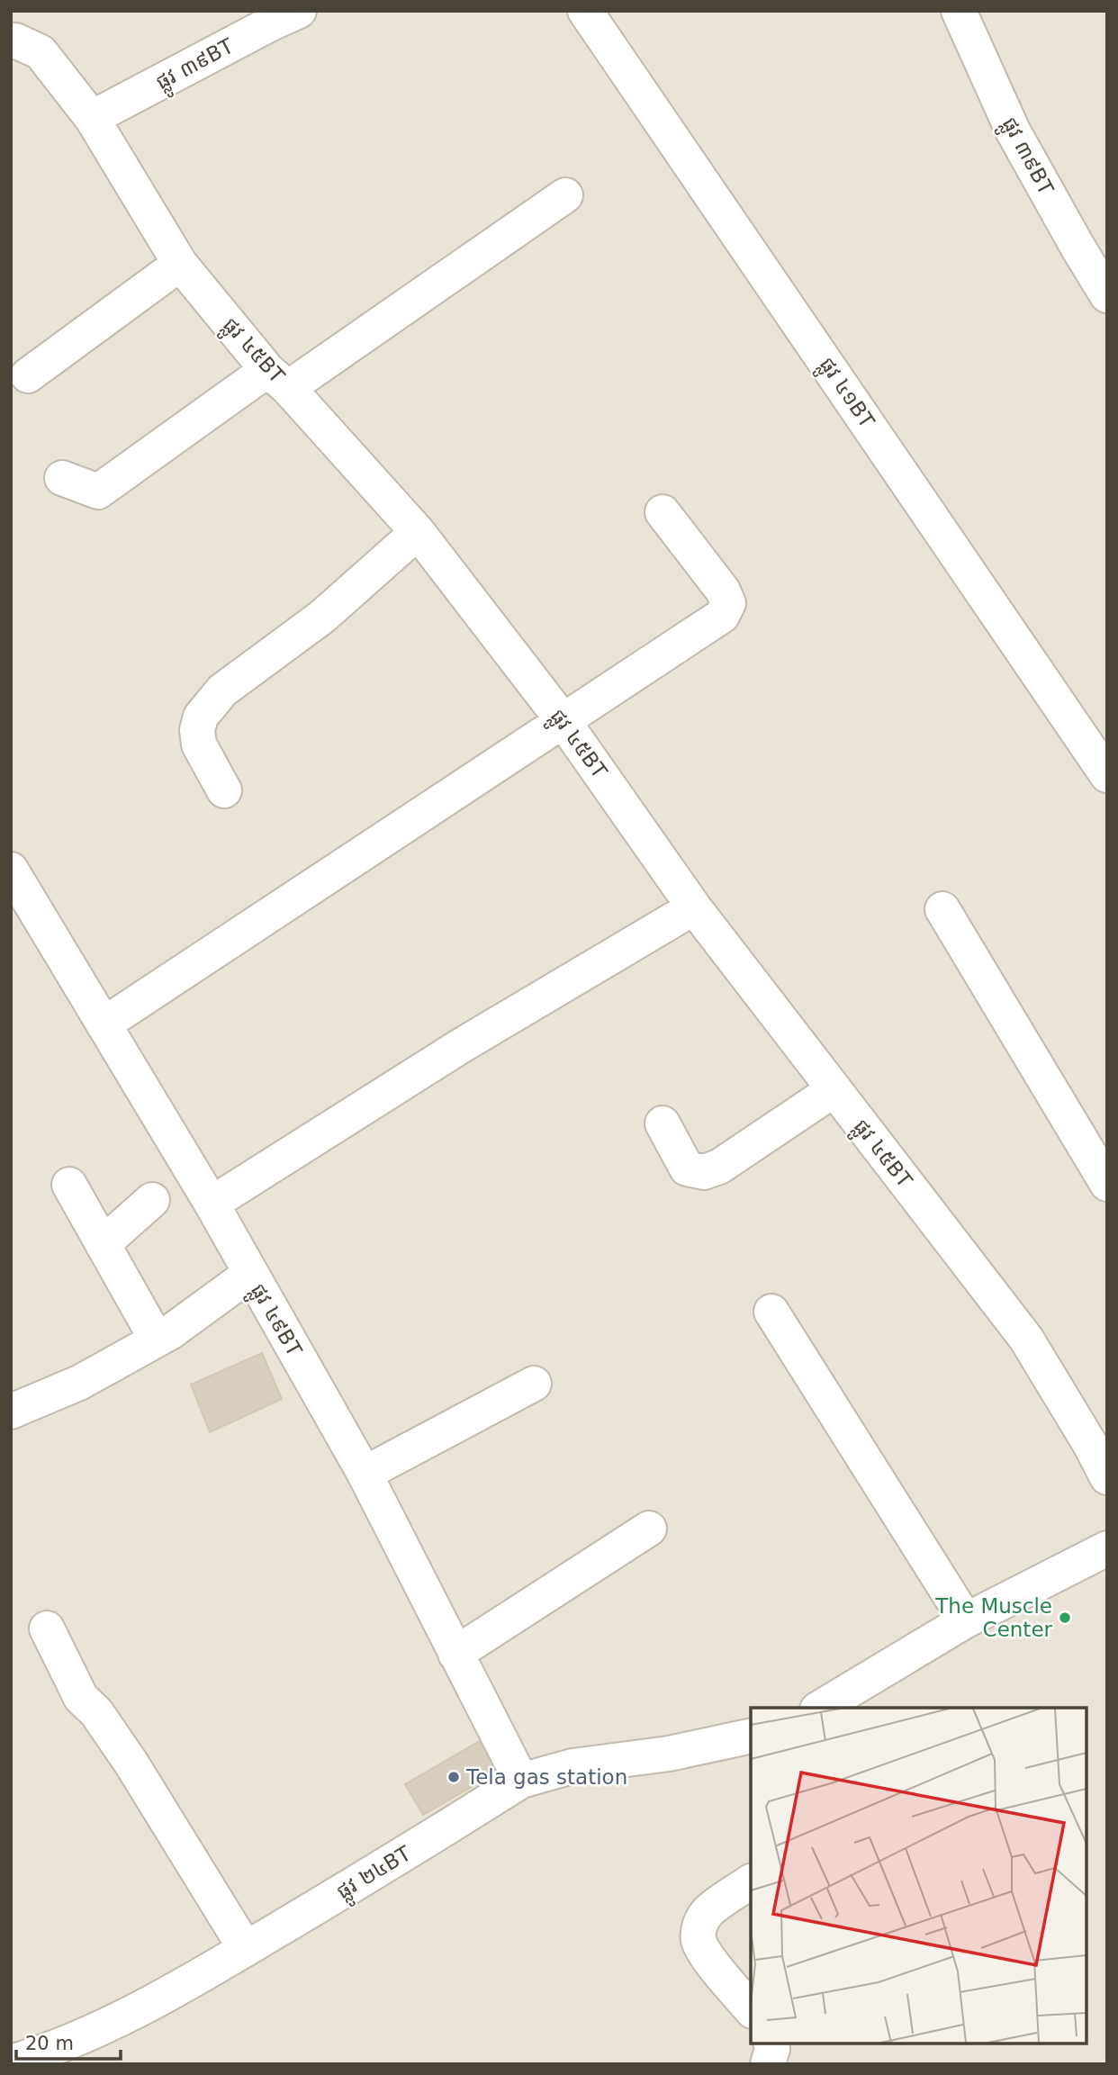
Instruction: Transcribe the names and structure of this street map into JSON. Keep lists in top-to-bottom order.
{
  "streets": {
    "street": [
      "ផ្លូវ ៣៩BT",
      "ផ្លូវ ៤៥BT",
      "ផ្លូវ ៤១BT",
      "ផ្លូវ ៤៩BT",
      "ផ្លូវ ២៤BT"
    ]
  },
  "crossings": [
    ["ផ្លូវ ៣៩BT", "ផ្លូវ ៤៥BT"],
    ["ផ្លូវ ៤៩BT", "ផ្លូវ ២៤BT"]
  ],
  "places": ["The Muscle Center", "Tela gas station"],
  "scale_bar": "20 m"
}
